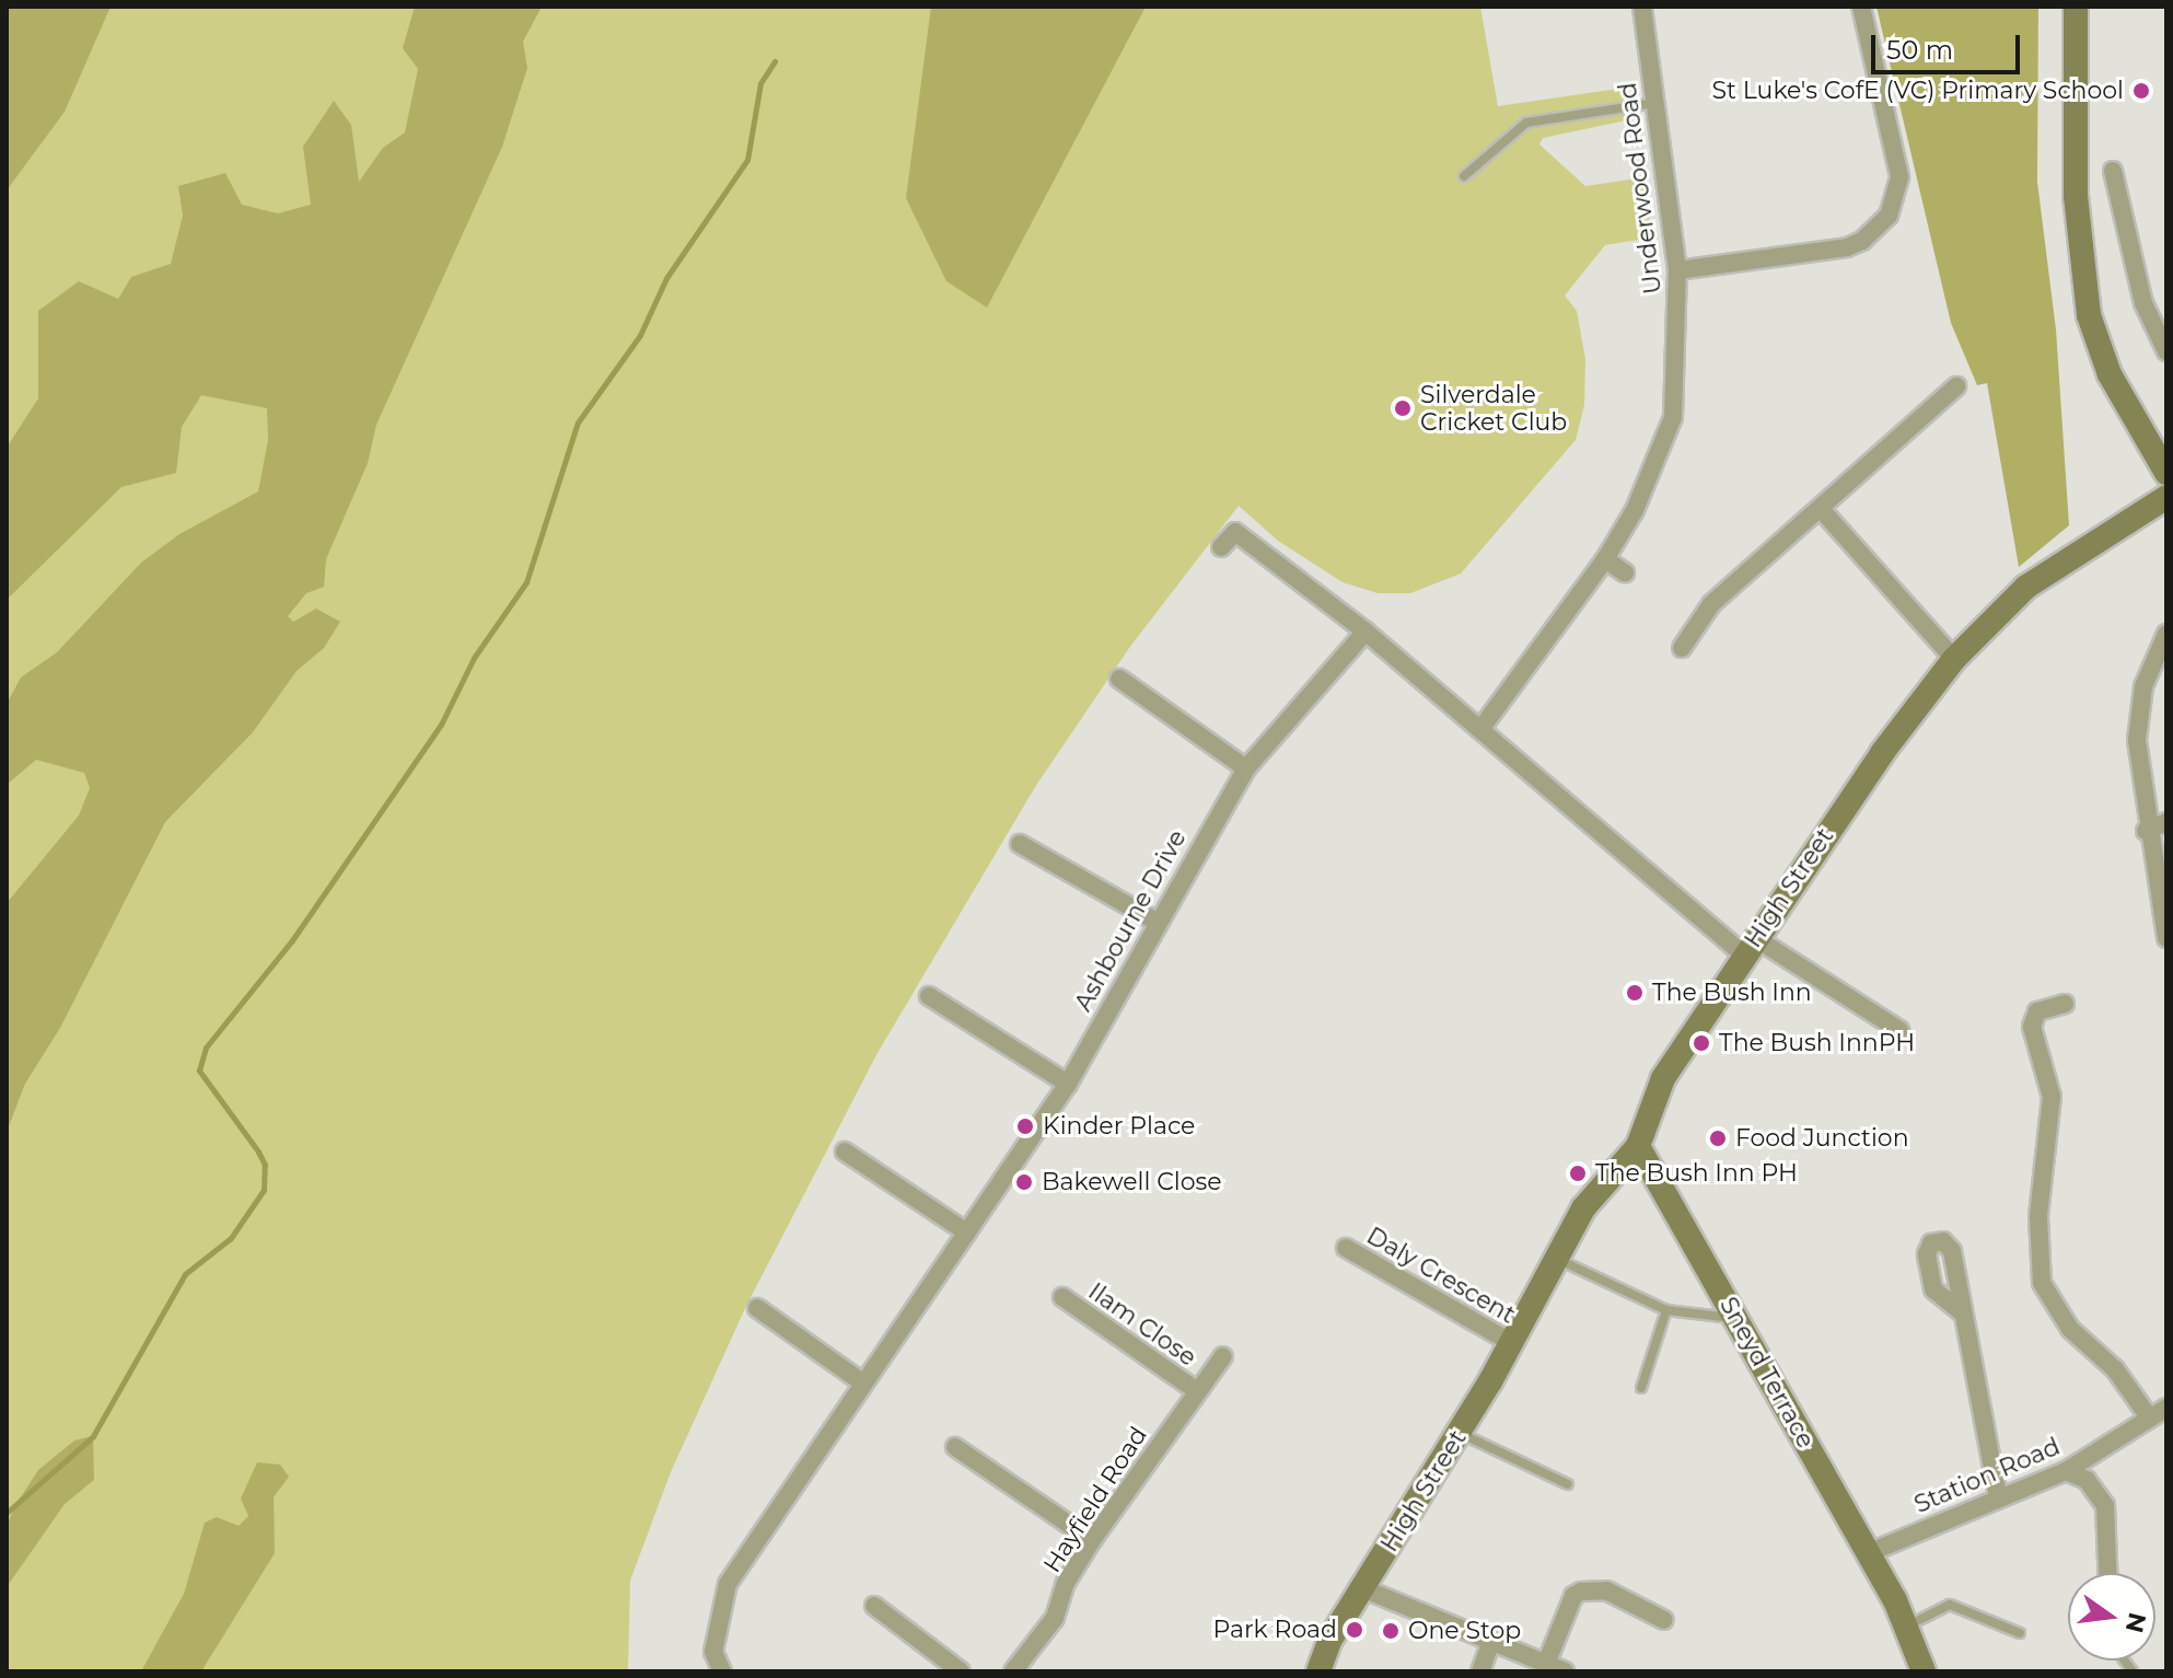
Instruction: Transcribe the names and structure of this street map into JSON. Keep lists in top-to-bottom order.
{
  "streets": {
    "main road": ["High Street", "Sneyd Terrace"],
    "street": [
      "Underwood Road",
      "Ashbourne Drive",
      "Daly Crescent",
      "Ilam Close",
      "Station Road",
      "Hayfield Road"
    ]
  },
  "crossings": [
    ["High Street", "Daly Crescent"],
    ["High Street", "Sneyd Terrace"],
    ["Ilam Close", "Hayfield Road"],
    ["Sneyd Terrace", "Station Road"]
  ],
  "places": [
    "St Luke's CofE (VC) Primary School",
    "Silverdale Cricket Club",
    "The Bush Inn",
    "The Bush InnPH",
    "Kinder Place",
    "Food Junction",
    "The Bush Inn PH",
    "Bakewell Close",
    "Park Road",
    "One Stop"
  ],
  "scale_bar": "50 m",
  "north": "right"
}
